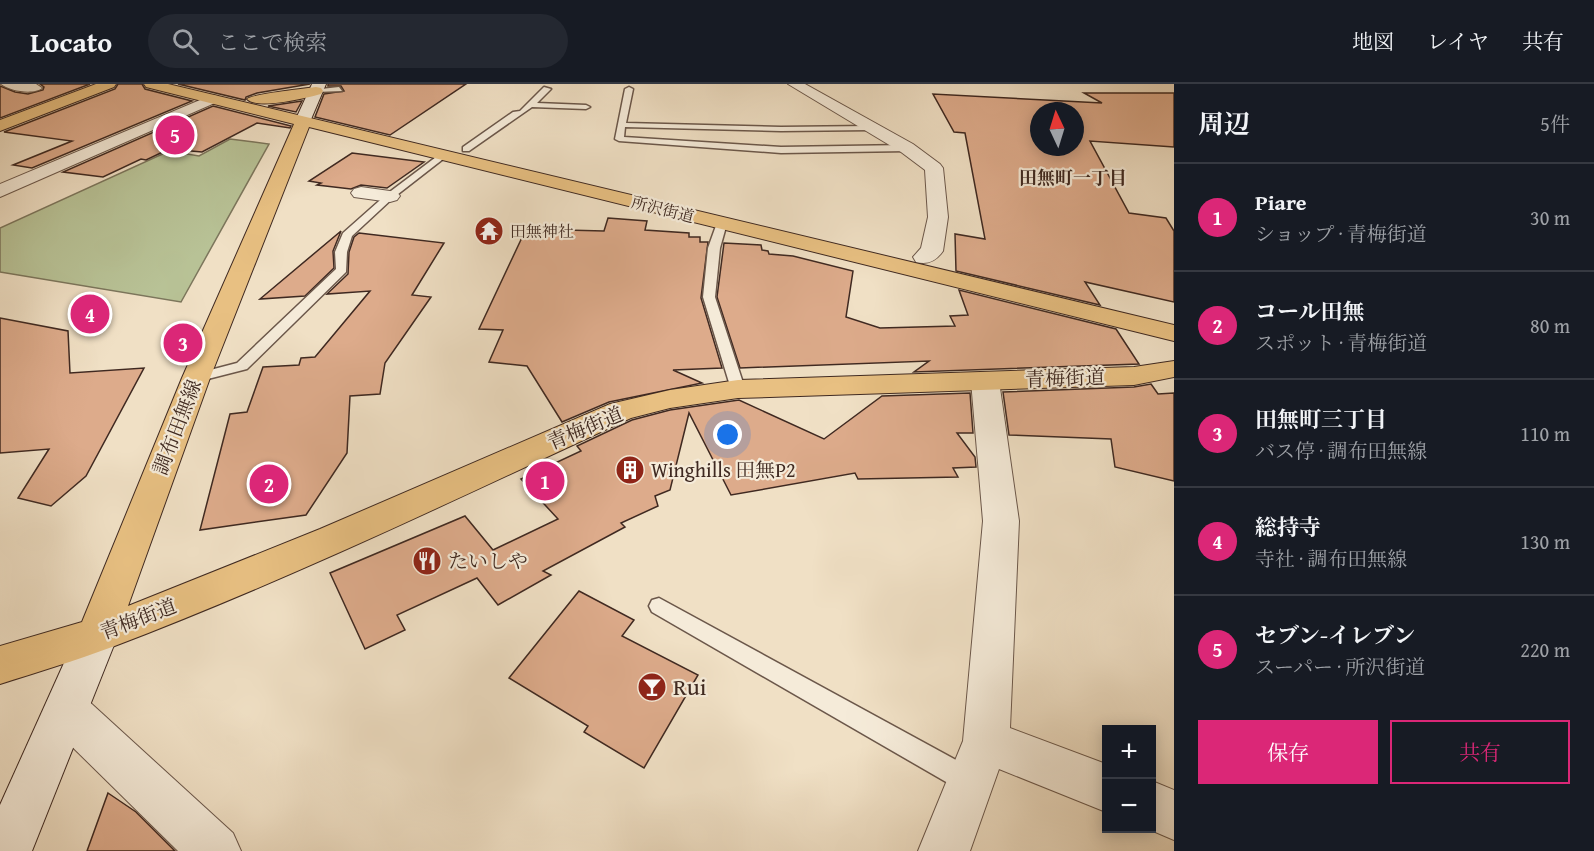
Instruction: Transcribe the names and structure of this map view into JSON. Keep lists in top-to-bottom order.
{
  "streets": {
    "main road": ["所沢街道", "青梅街道", "調布田無線"]
  },
  "crossings": [
    ["所沢街道", "調布田無線"],
    ["青梅街道", "調布田無線"]
  ],
  "districts": ["田無町一丁目"],
  "places": {
    "temple": ["田無神社"],
    "building": ["Winghills 田無P2"],
    "restaurant": ["たいしや"],
    "bar": ["Rui"]
  },
  "north": "top",
  "page": {
    "header": "Locato",
    "search": "ここで検索",
    "nav": ["地図", "レイヤ", "共有"],
    "heading": ["周辺", "5件"],
    "pins": [
      "5",
      "4",
      "3",
      "1",
      "2"
    ],
    "list": [
      {
        "mark": "1",
        "name": "Piare",
        "note": "ショップ · 青梅街道",
        "value": "30 m"
      },
      {
        "mark": "2",
        "name": "コール田無",
        "note": "スポット · 青梅街道",
        "value": "80 m"
      },
      {
        "mark": "3",
        "name": "田無町三丁目",
        "note": "バス停 · 調布田無線",
        "value": "110 m"
      },
      {
        "mark": "4",
        "name": "総持寺",
        "note": "寺社 · 調布田無線",
        "value": "130 m"
      },
      {
        "mark": "5",
        "name": "セブン-イレブン",
        "note": "スーパー · 所沢街道",
        "value": "220 m"
      }
    ],
    "buttons": ["保存", "共有"],
    "map_buttons": ["+", "−"]
  }
}
